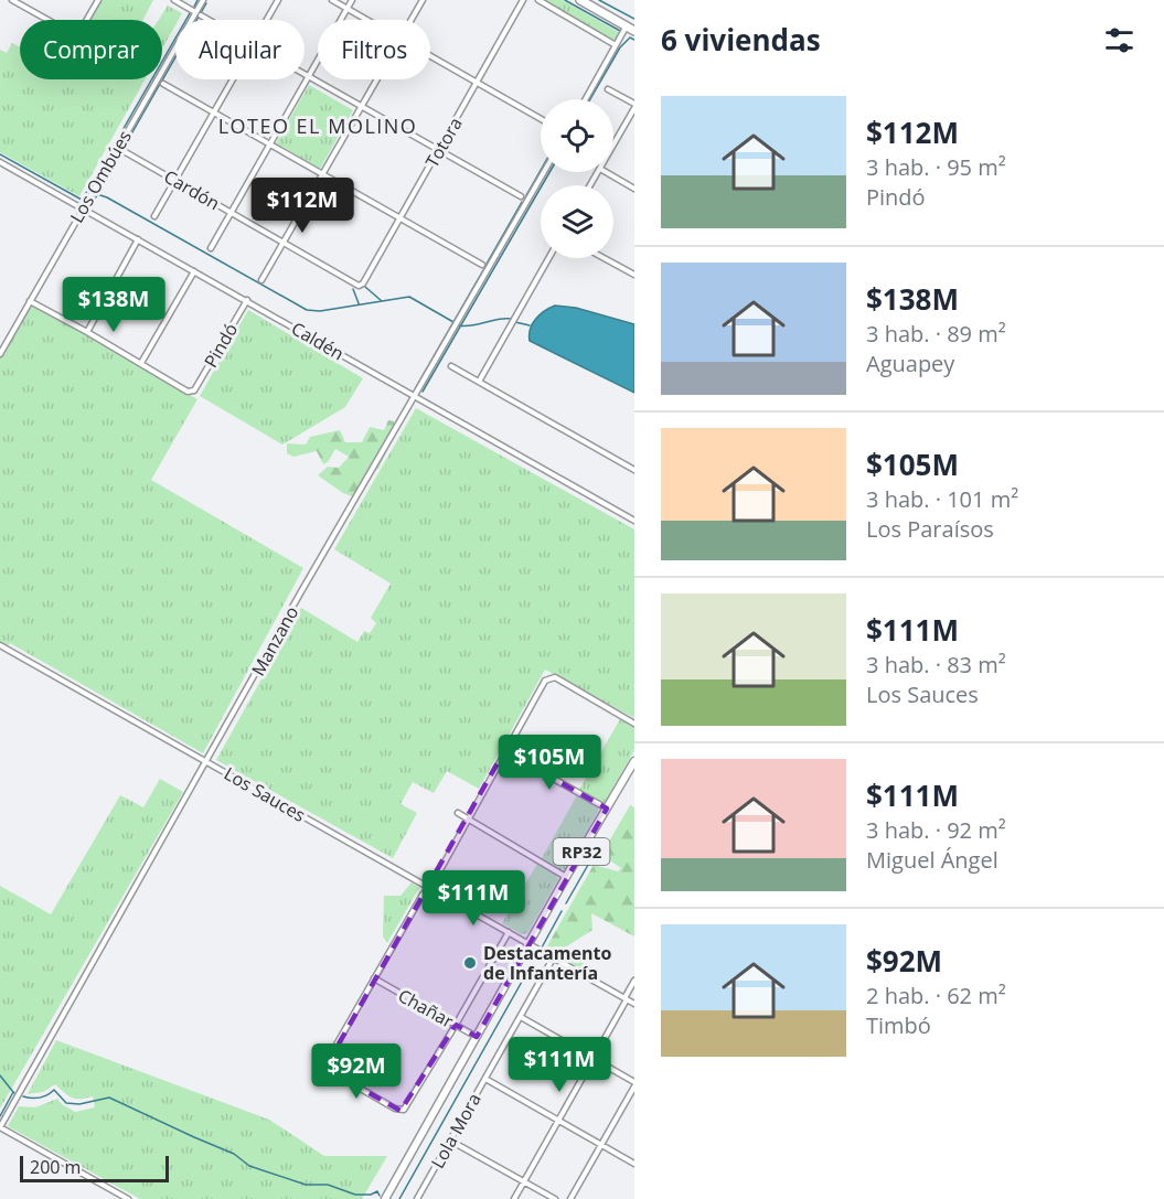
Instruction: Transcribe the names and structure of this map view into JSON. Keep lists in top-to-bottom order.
{
  "streets": {
    "main road": ["RP32"],
    "street": [
      "Totora",
      "Los Ombúes",
      "Cardón",
      "Caldén",
      "Pindó",
      "Manzano",
      "Los Sauces",
      "Chañar",
      "Lola Mora"
    ]
  },
  "crossings": [
    ["Totora", "Cardón"],
    ["Los Ombúes", "Caldén"],
    ["Caldén", "Pindó"],
    ["Caldén", "Manzano"],
    ["Manzano", "Los Sauces"],
    ["Los Sauces", "RP32"],
    ["Los Sauces", "Lola Mora"],
    ["RP32", "Chañar"]
  ],
  "districts": ["LOTEO EL MOLINO"],
  "places": ["Destacamento de Infantería"],
  "scale_bar": "200 m",
  "page": {
    "heading": "6 viviendas",
    "chip": ["Comprar", "Alquilar", "Filtros"],
    "list": [
      {
        "name": "$112M",
        "note": "3 hab. · 95 m² · Pindó"
      },
      {
        "name": "$138M",
        "note": "3 hab. · 89 m² · Aguapey"
      },
      {
        "name": "$105M",
        "note": "3 hab. · 101 m² · Los Paraísos"
      },
      {
        "name": "$111M",
        "note": "3 hab. · 83 m² · Los Sauces"
      },
      {
        "name": "$111M",
        "note": "3 hab. · 92 m² · Miguel Ángel"
      },
      {
        "name": "$92M",
        "note": "2 hab. · 62 m² · Timbó"
      }
    ],
    "price": [
      "$112M",
      "$138M",
      "$105M",
      "$111M",
      "$111M",
      "$92M"
    ],
    "scale": "200 m"
  }
}
